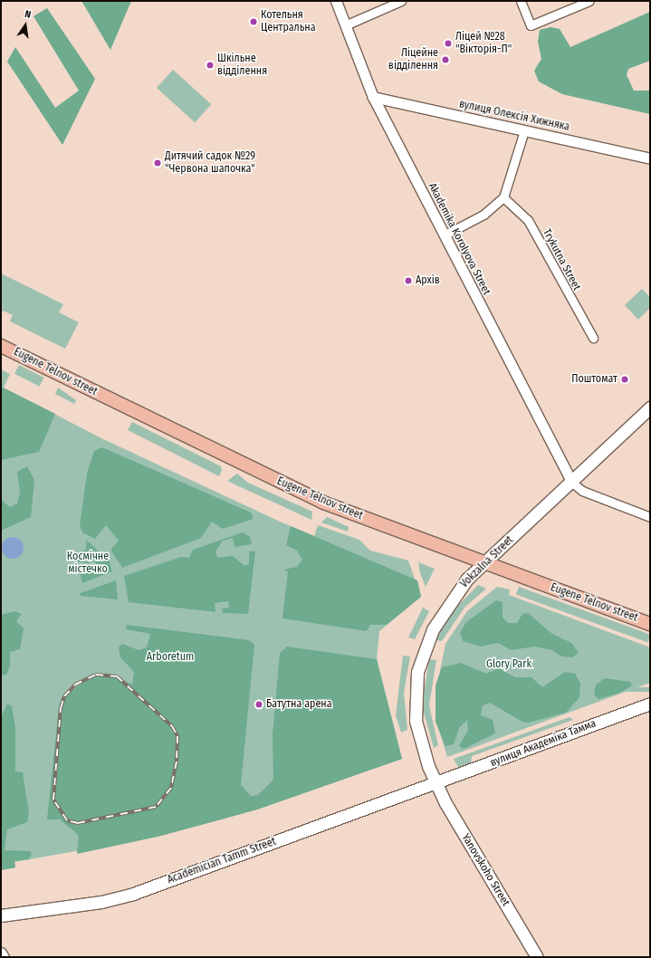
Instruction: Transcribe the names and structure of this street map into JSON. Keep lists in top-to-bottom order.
{
  "streets": {
    "main road": [
      "Eugene Telnov street",
      "Vokzalna Street",
      "вулиця Академіка Тамма",
      "Academician Tamm Street",
      "Yanovskoho Street"
    ],
    "street": ["вулиця Олексія Хижняка", "Akademika Korolyova Street", "Trykutna Street"]
  },
  "crossings": [
    ["вулиця Олексія Хижняка", "Akademika Korolyova Street"],
    ["Akademika Korolyova Street", "Vokzalna Street"],
    ["Eugene Telnov street", "Vokzalna Street"],
    ["Vokzalna Street", "вулиця Академіка Тамма"],
    ["Vokzalna Street", "Academician Tamm Street"],
    ["Vokzalna Street", "Yanovskoho Street"],
    ["вулиця Академіка Тамма", "Academician Tamm Street"],
    ["вулиця Академіка Тамма", "Yanovskoho Street"],
    ["Academician Tamm Street", "Yanovskoho Street"]
  ],
  "parks": ["Космічне містечко", "Arboretum", "Glory Park"],
  "places": [
    "Котельня Центральна",
    "Ліцей №28 \"Вікторія-П\"",
    "Ліцейне відділення",
    "Шкільне відділення",
    "Дитячий садок №29 \"Червона шапочка\"",
    "Архів",
    "Поштомат",
    "Батутна арена"
  ],
  "north": "top"
}
